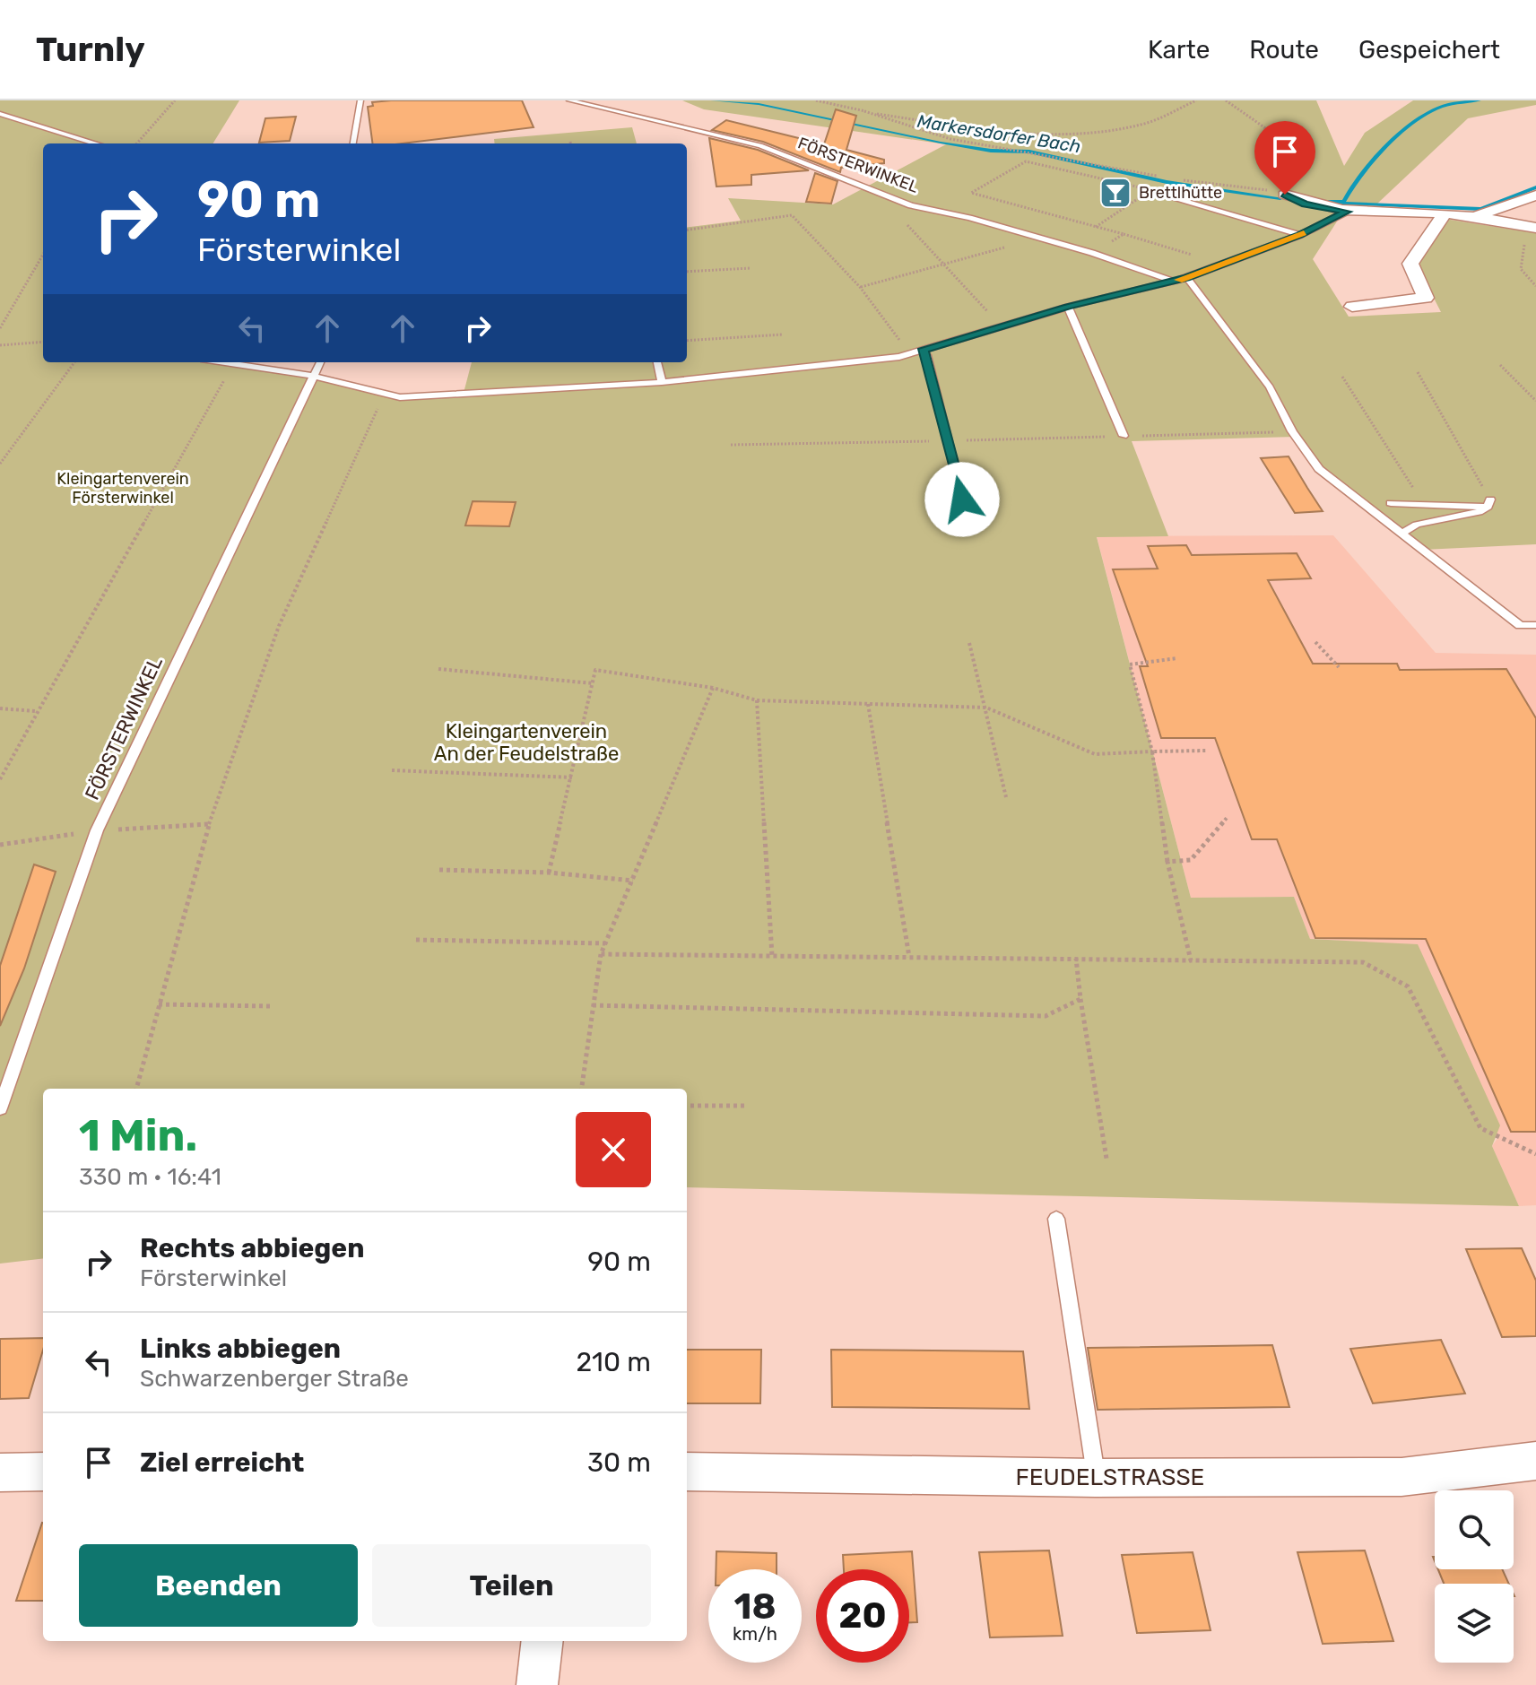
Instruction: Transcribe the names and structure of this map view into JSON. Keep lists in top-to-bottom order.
{
  "streets": {
    "street": ["FEUDELSTRASSE"],
    "lane": ["FÖRSTERWINKEL"]
  },
  "water": ["Markersdorfer Bach"],
  "parks": ["Kleingartenverein Försterwinkel", "Kleingartenverein An der Feudelstraße"],
  "places": {
    "bar": ["Brettlhütte"]
  },
  "page": {
    "header": "Turnly",
    "nav": ["Karte", "Route", "Gespeichert"],
    "turn": ["90 m", "Försterwinkel"],
    "heading": ["1 Min.", "330 m · 16:41"],
    "list": [
      {
        "name": "Rechts abbiegen",
        "note": "Försterwinkel",
        "value": "90 m"
      },
      {
        "name": "Links abbiegen",
        "note": "Schwarzenberger Straße",
        "value": "210 m"
      },
      {
        "name": "Ziel erreicht",
        "value": "30 m"
      }
    ],
    "buttons": ["Beenden", "Teilen"],
    "speed": "18 km/h",
    "limit": "20"
  }
}
